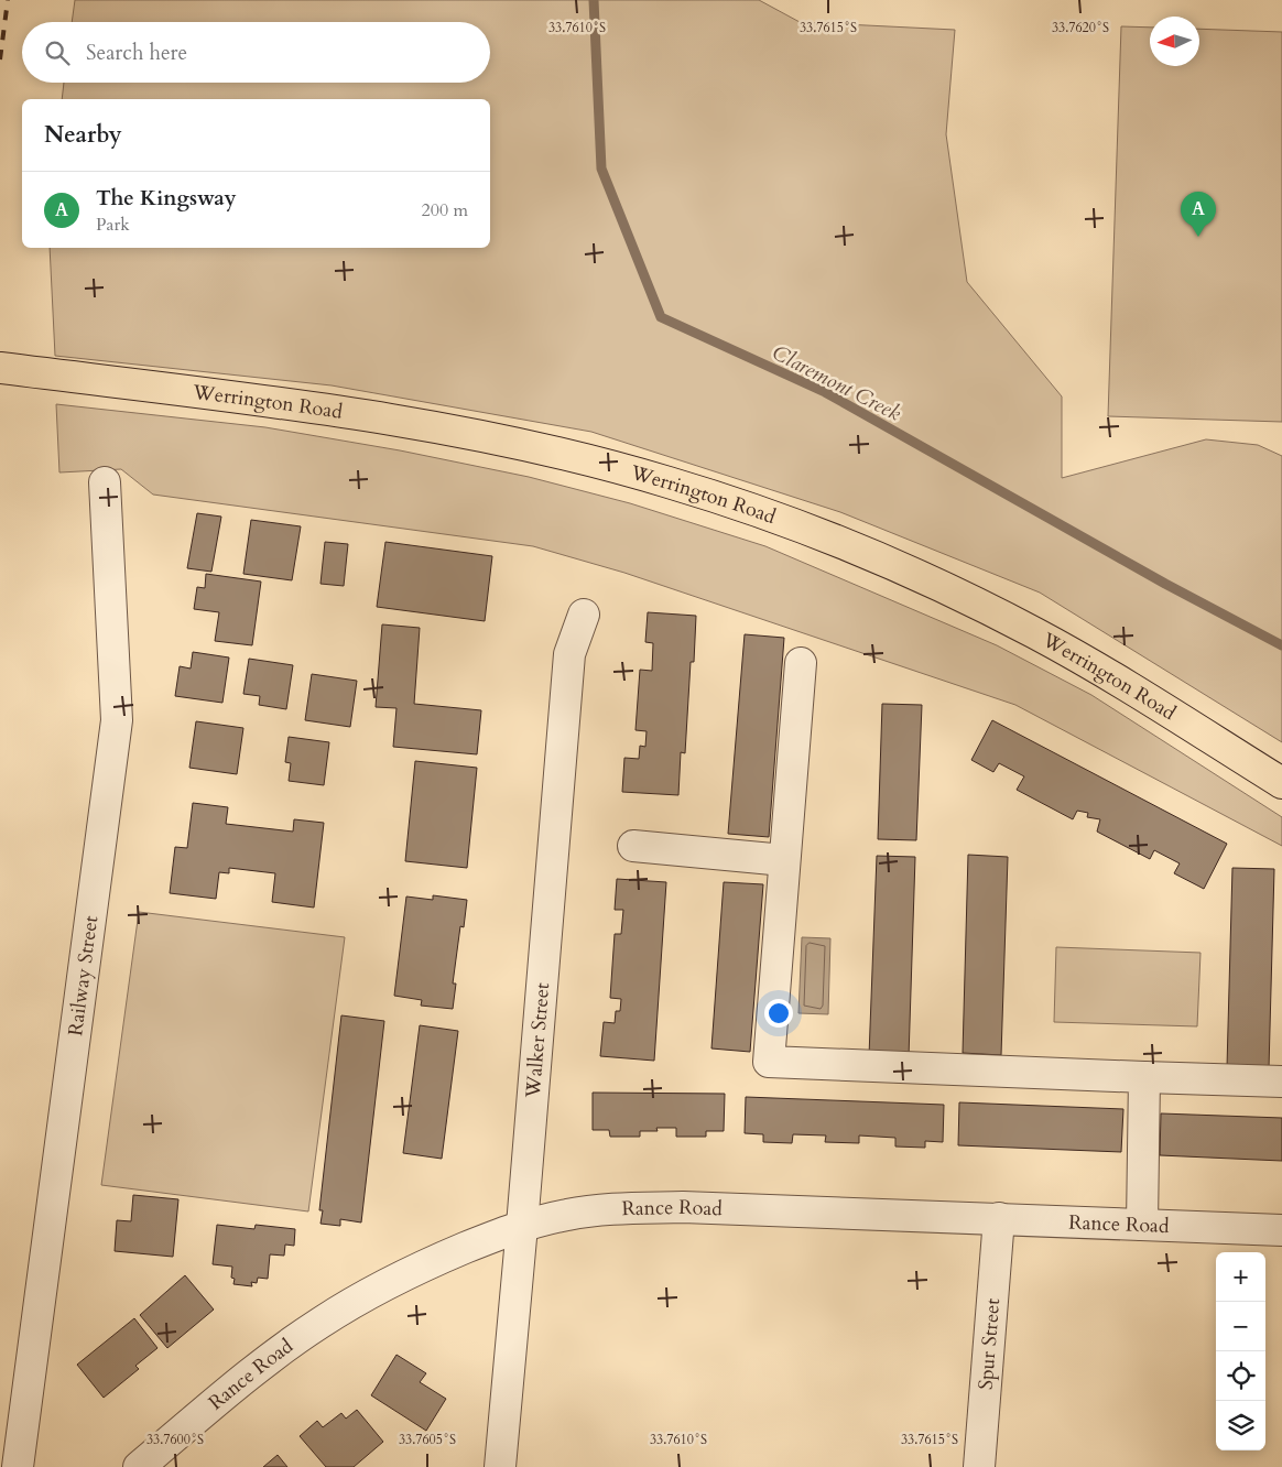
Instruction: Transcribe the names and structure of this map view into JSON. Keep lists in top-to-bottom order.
{
  "streets": {
    "main road": ["Werrington Road"],
    "street": [
      "Railway Street",
      "Walker Street",
      "Rance Road",
      "Spur Street"
    ]
  },
  "crossings": [
    ["Walker Street", "Rance Road"],
    ["Rance Road", "Spur Street"]
  ],
  "water": ["Claremont Creek"],
  "north": "left",
  "page": {
    "search": "Search here",
    "heading": "Nearby",
    "list": [
      {
        "mark": "A",
        "name": "The Kingsway",
        "note": "Park",
        "value": "200 m"
      }
    ],
    "pins": "A",
    "map_buttons": ["+", "−"]
  },
  "coordinates": [
    "33.7610°S",
    "33.7615°S",
    "33.7620°S",
    "33.7600°S",
    "33.7605°S"
  ]
}
